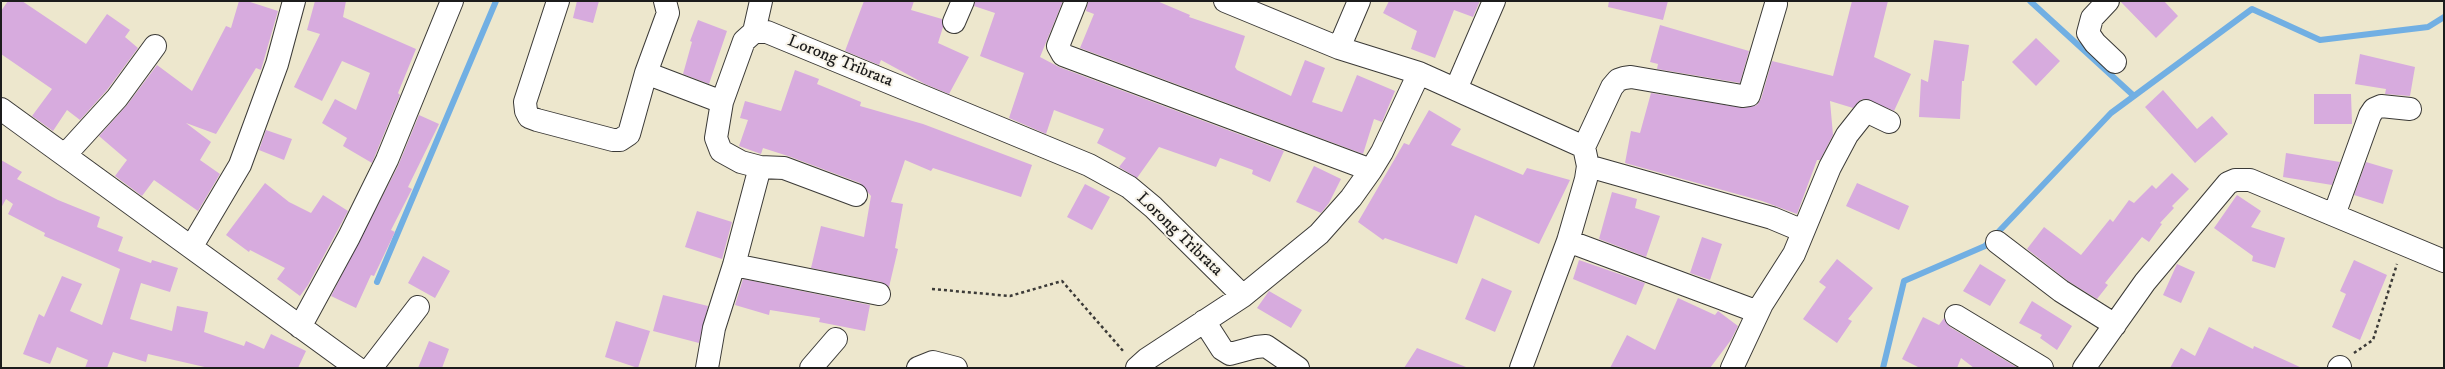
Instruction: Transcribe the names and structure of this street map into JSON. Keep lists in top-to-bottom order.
{
  "streets": {
    "street": ["Lorong Tribrata"]
  }
}
